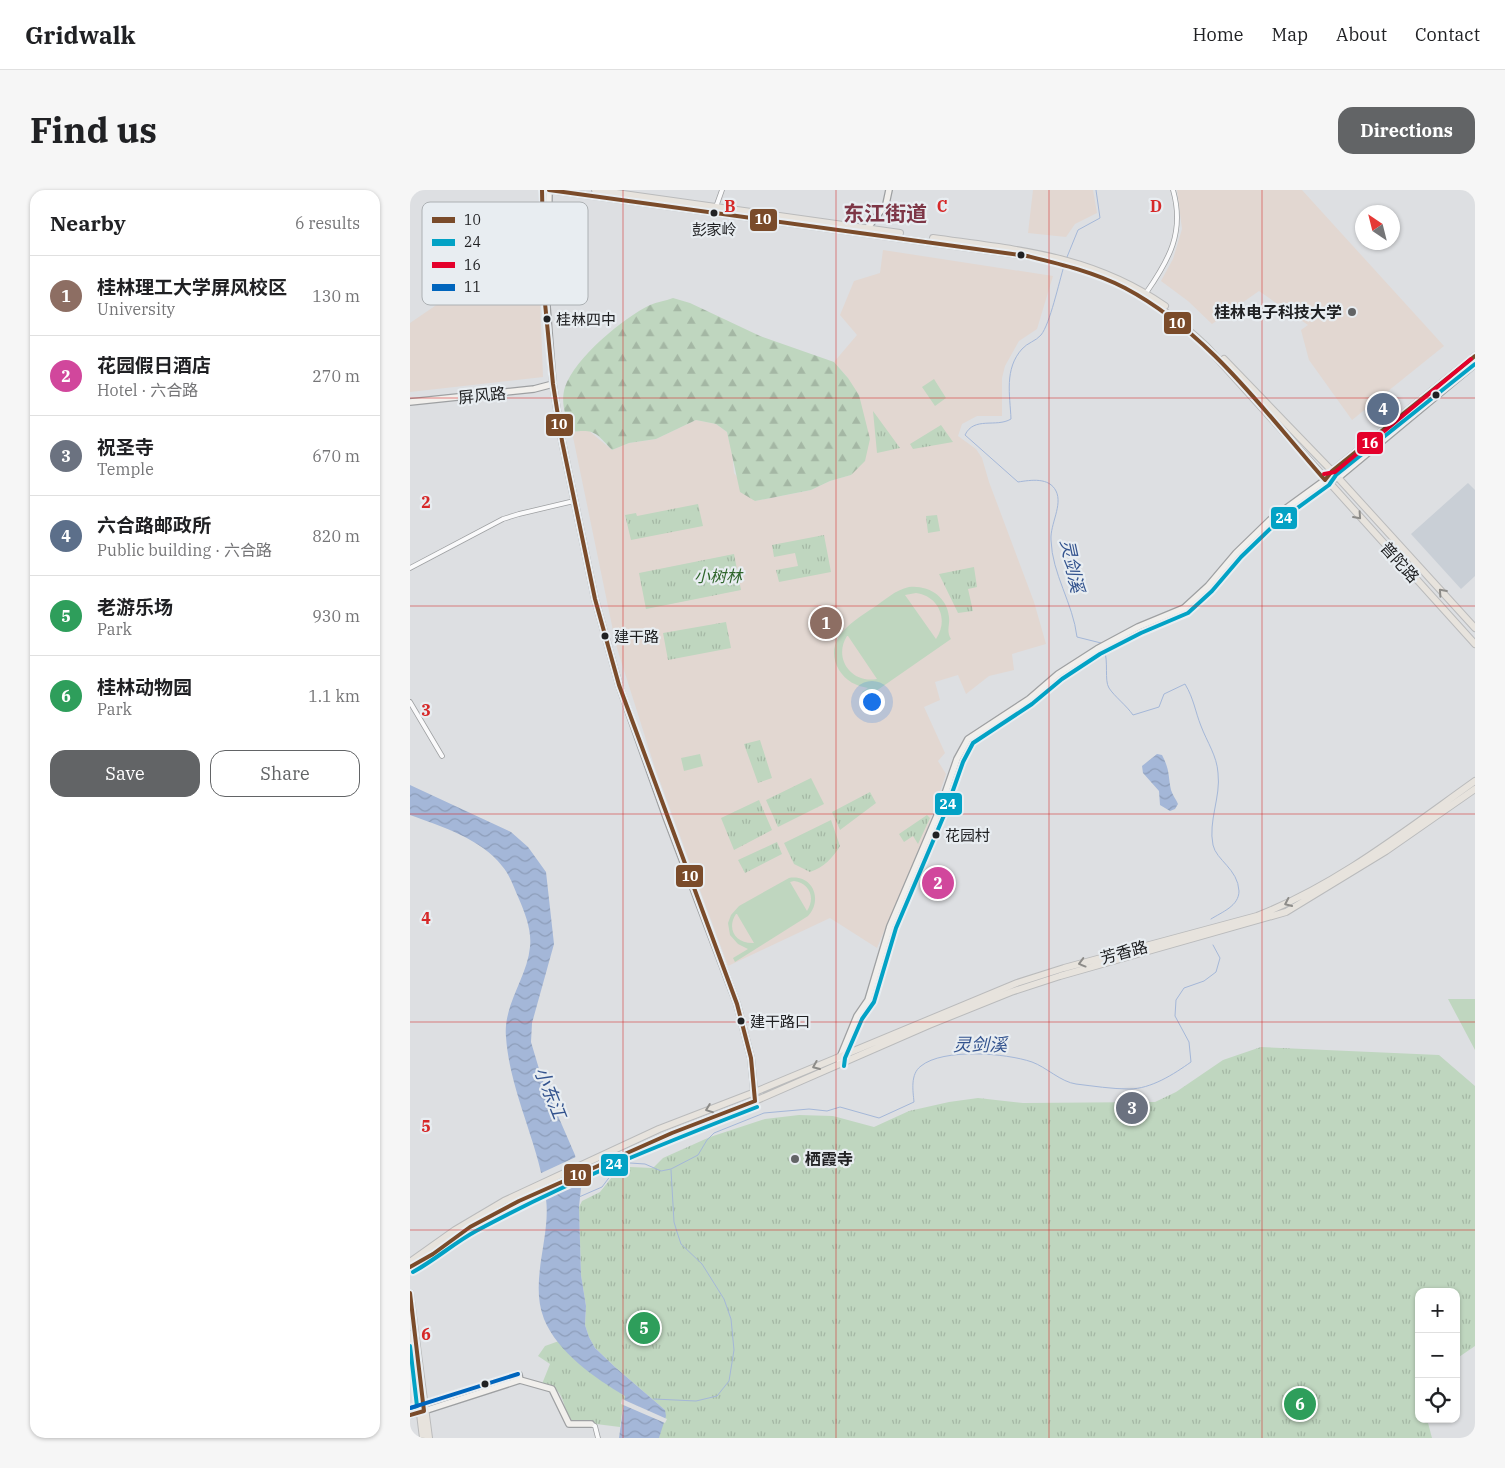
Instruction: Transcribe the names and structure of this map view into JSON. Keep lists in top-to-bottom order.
{
  "streets": {
    "main road": ["屏风路", "普陀路", "芳香路"]
  },
  "districts": ["东江街道"],
  "water": ["灵剑溪", "小东江"],
  "parks": ["小树林"],
  "places": [
    "彭家岭",
    "桂林电子科技大学",
    "桂林四中",
    "建干路",
    "花园村",
    "建干路口",
    "栖霞寺"
  ],
  "lines": [
    "transit line 10",
    "transit line 16",
    "transit line 24",
    "transit line 11"
  ],
  "legend": [
    "10",
    "24",
    "16",
    "11"
  ],
  "north": "top left",
  "page": {
    "header": "Gridwalk",
    "nav": [
      "Home",
      "Map",
      "About",
      "Contact"
    ],
    "title": "Find us",
    "buttons": [
      "Directions",
      ["Save", "Share"]
    ],
    "heading": ["Nearby", "6 results"],
    "list": [
      {
        "mark": "1",
        "name": "桂林理工大学屏风校区",
        "note": "University",
        "value": "130 m"
      },
      {
        "mark": "2",
        "name": "花园假日酒店",
        "note": "Hotel · 六合路",
        "value": "270 m"
      },
      {
        "mark": "3",
        "name": "祝圣寺",
        "note": "Temple",
        "value": "670 m"
      },
      {
        "mark": "4",
        "name": "六合路邮政所",
        "note": "Public building · 六合路",
        "value": "820 m"
      },
      {
        "mark": "5",
        "name": "老游乐场",
        "note": "Park",
        "value": "930 m"
      },
      {
        "mark": "6",
        "name": "桂林动物园",
        "note": "Park",
        "value": "1.1 km"
      }
    ],
    "pins": [
      "4",
      "1",
      "2",
      "3",
      "5",
      "6"
    ],
    "map_buttons": ["+", "−"]
  },
  "grid": {
    "columns": ["B", "C", "D"],
    "rows": [
      "2",
      "3",
      "4",
      "5",
      "6"
    ]
  }
}
